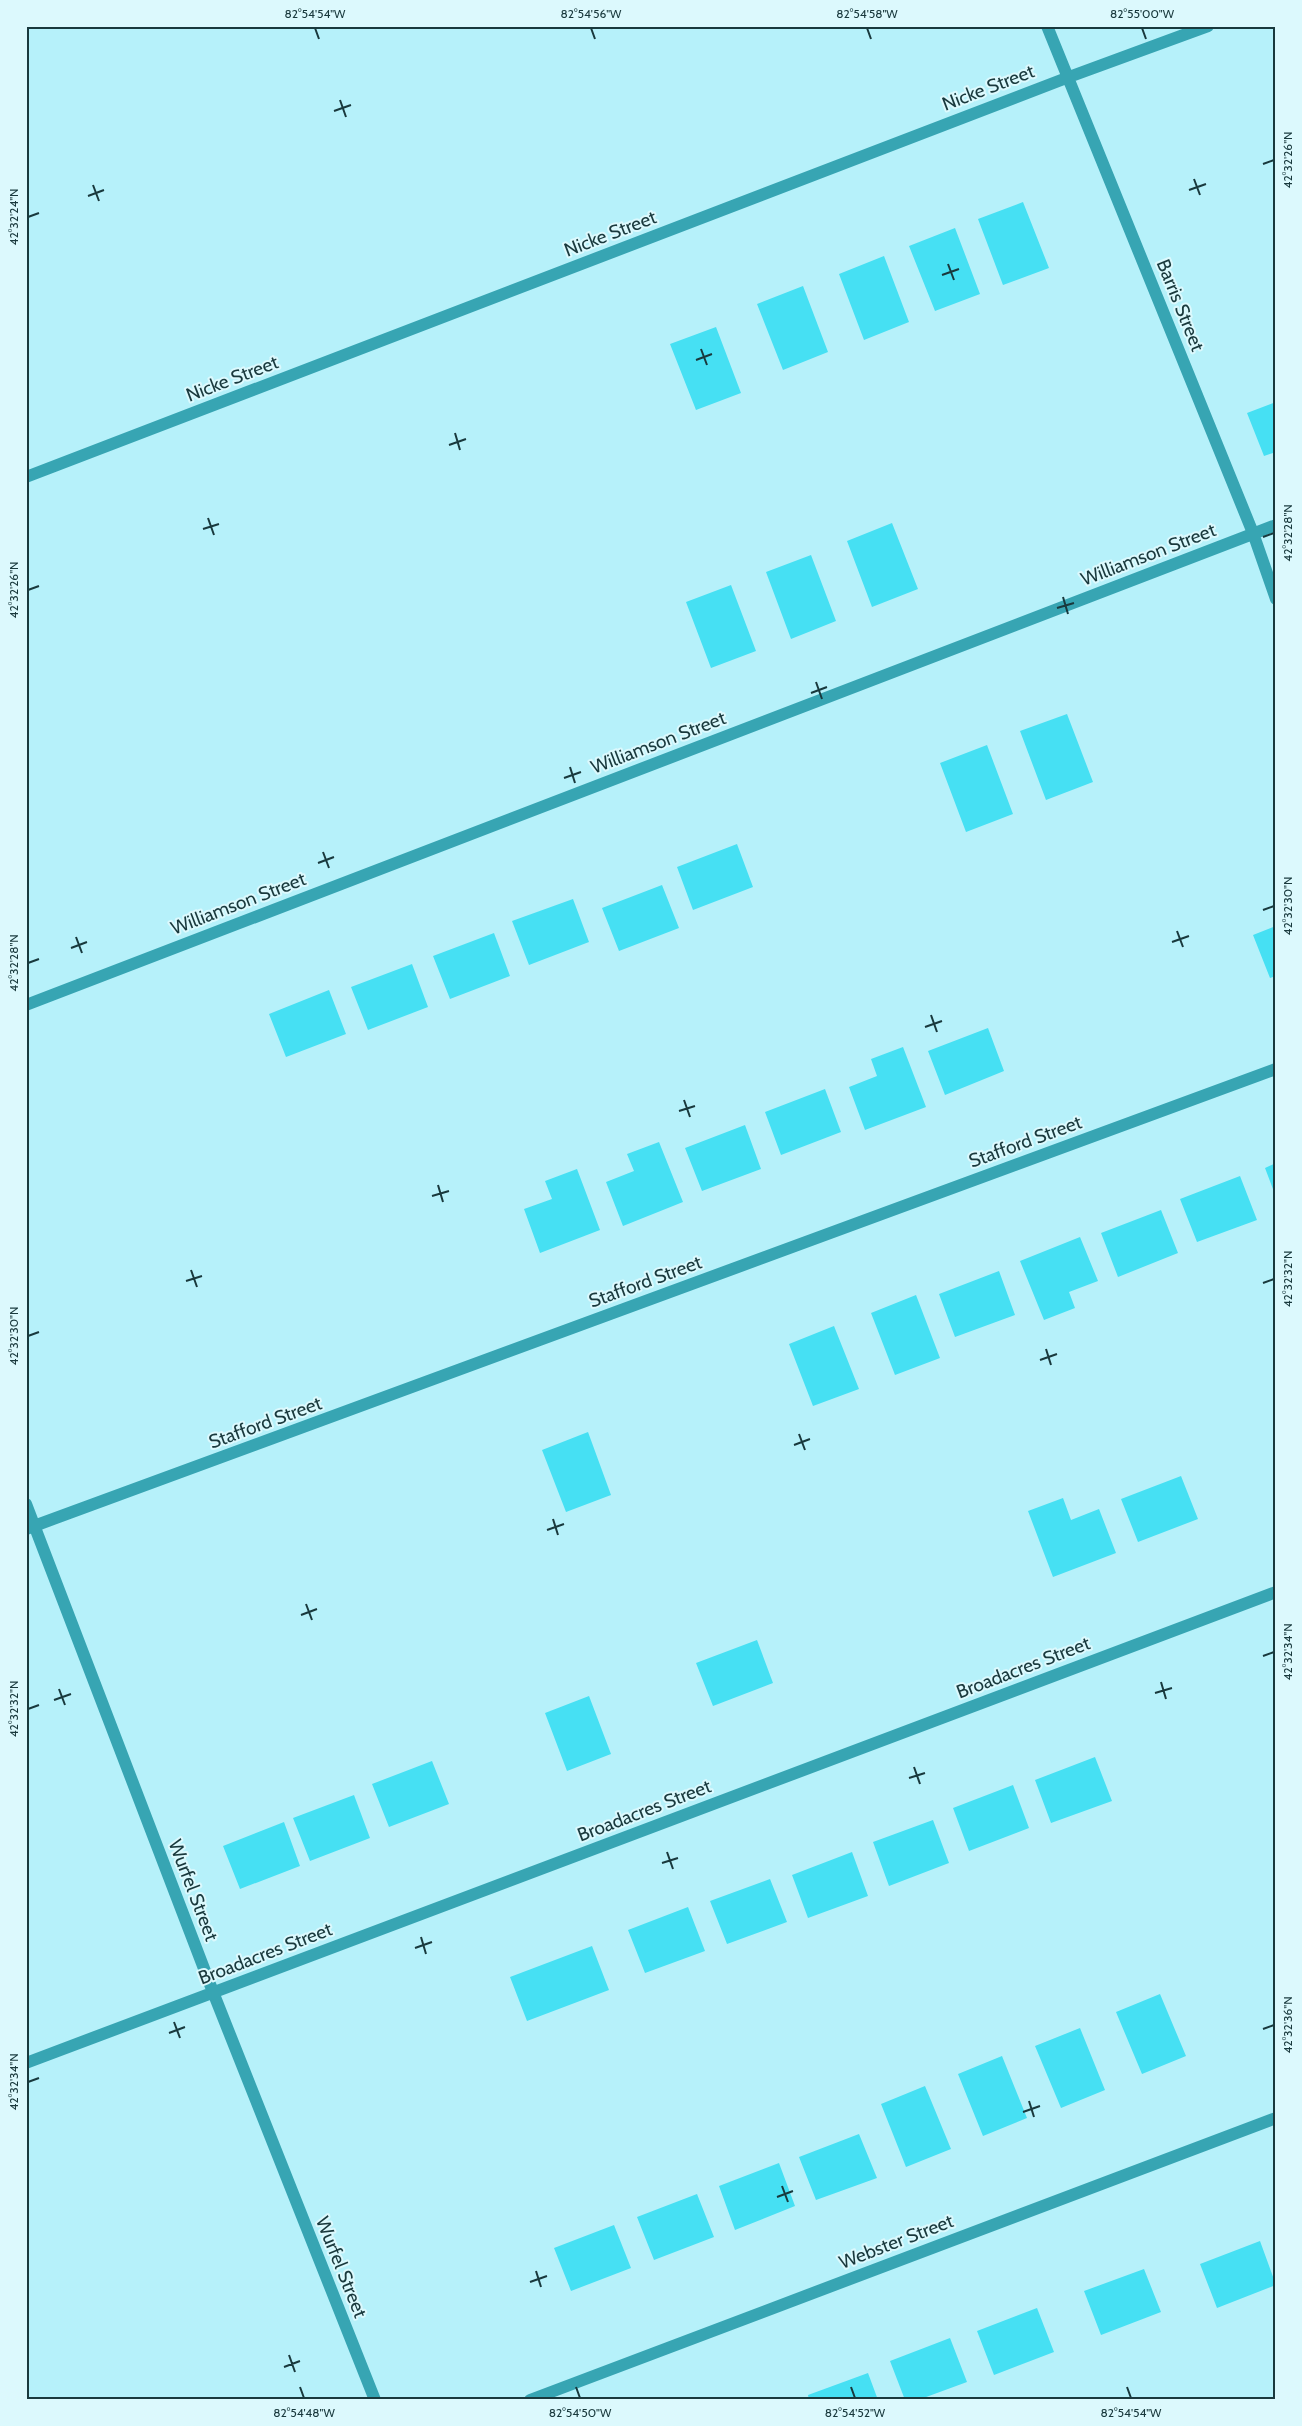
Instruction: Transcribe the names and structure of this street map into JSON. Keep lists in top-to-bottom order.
{
  "streets": {
    "street": [
      "Nicke Street",
      "Barris Street",
      "Williamson Street",
      "Stafford Street",
      "Broadacres Street",
      "Wurfel Street",
      "Webster Street"
    ]
  },
  "crossings": [
    ["Nicke Street", "Barris Street"],
    ["Barris Street", "Williamson Street"],
    ["Stafford Street", "Wurfel Street"],
    ["Broadacres Street", "Wurfel Street"]
  ],
  "coordinates": [
    "82°54'54\"W",
    "82°54'56\"W",
    "82°54'58\"W",
    "82°55'00\"W",
    "42°32'26\"N",
    "42°32'24\"N",
    "42°32'28\"N",
    "42°32'30\"N",
    "42°32'32\"N",
    "42°32'34\"N",
    "42°32'36\"N",
    "82°54'48\"W",
    "82°54'50\"W",
    "82°54'52\"W"
  ]
}
